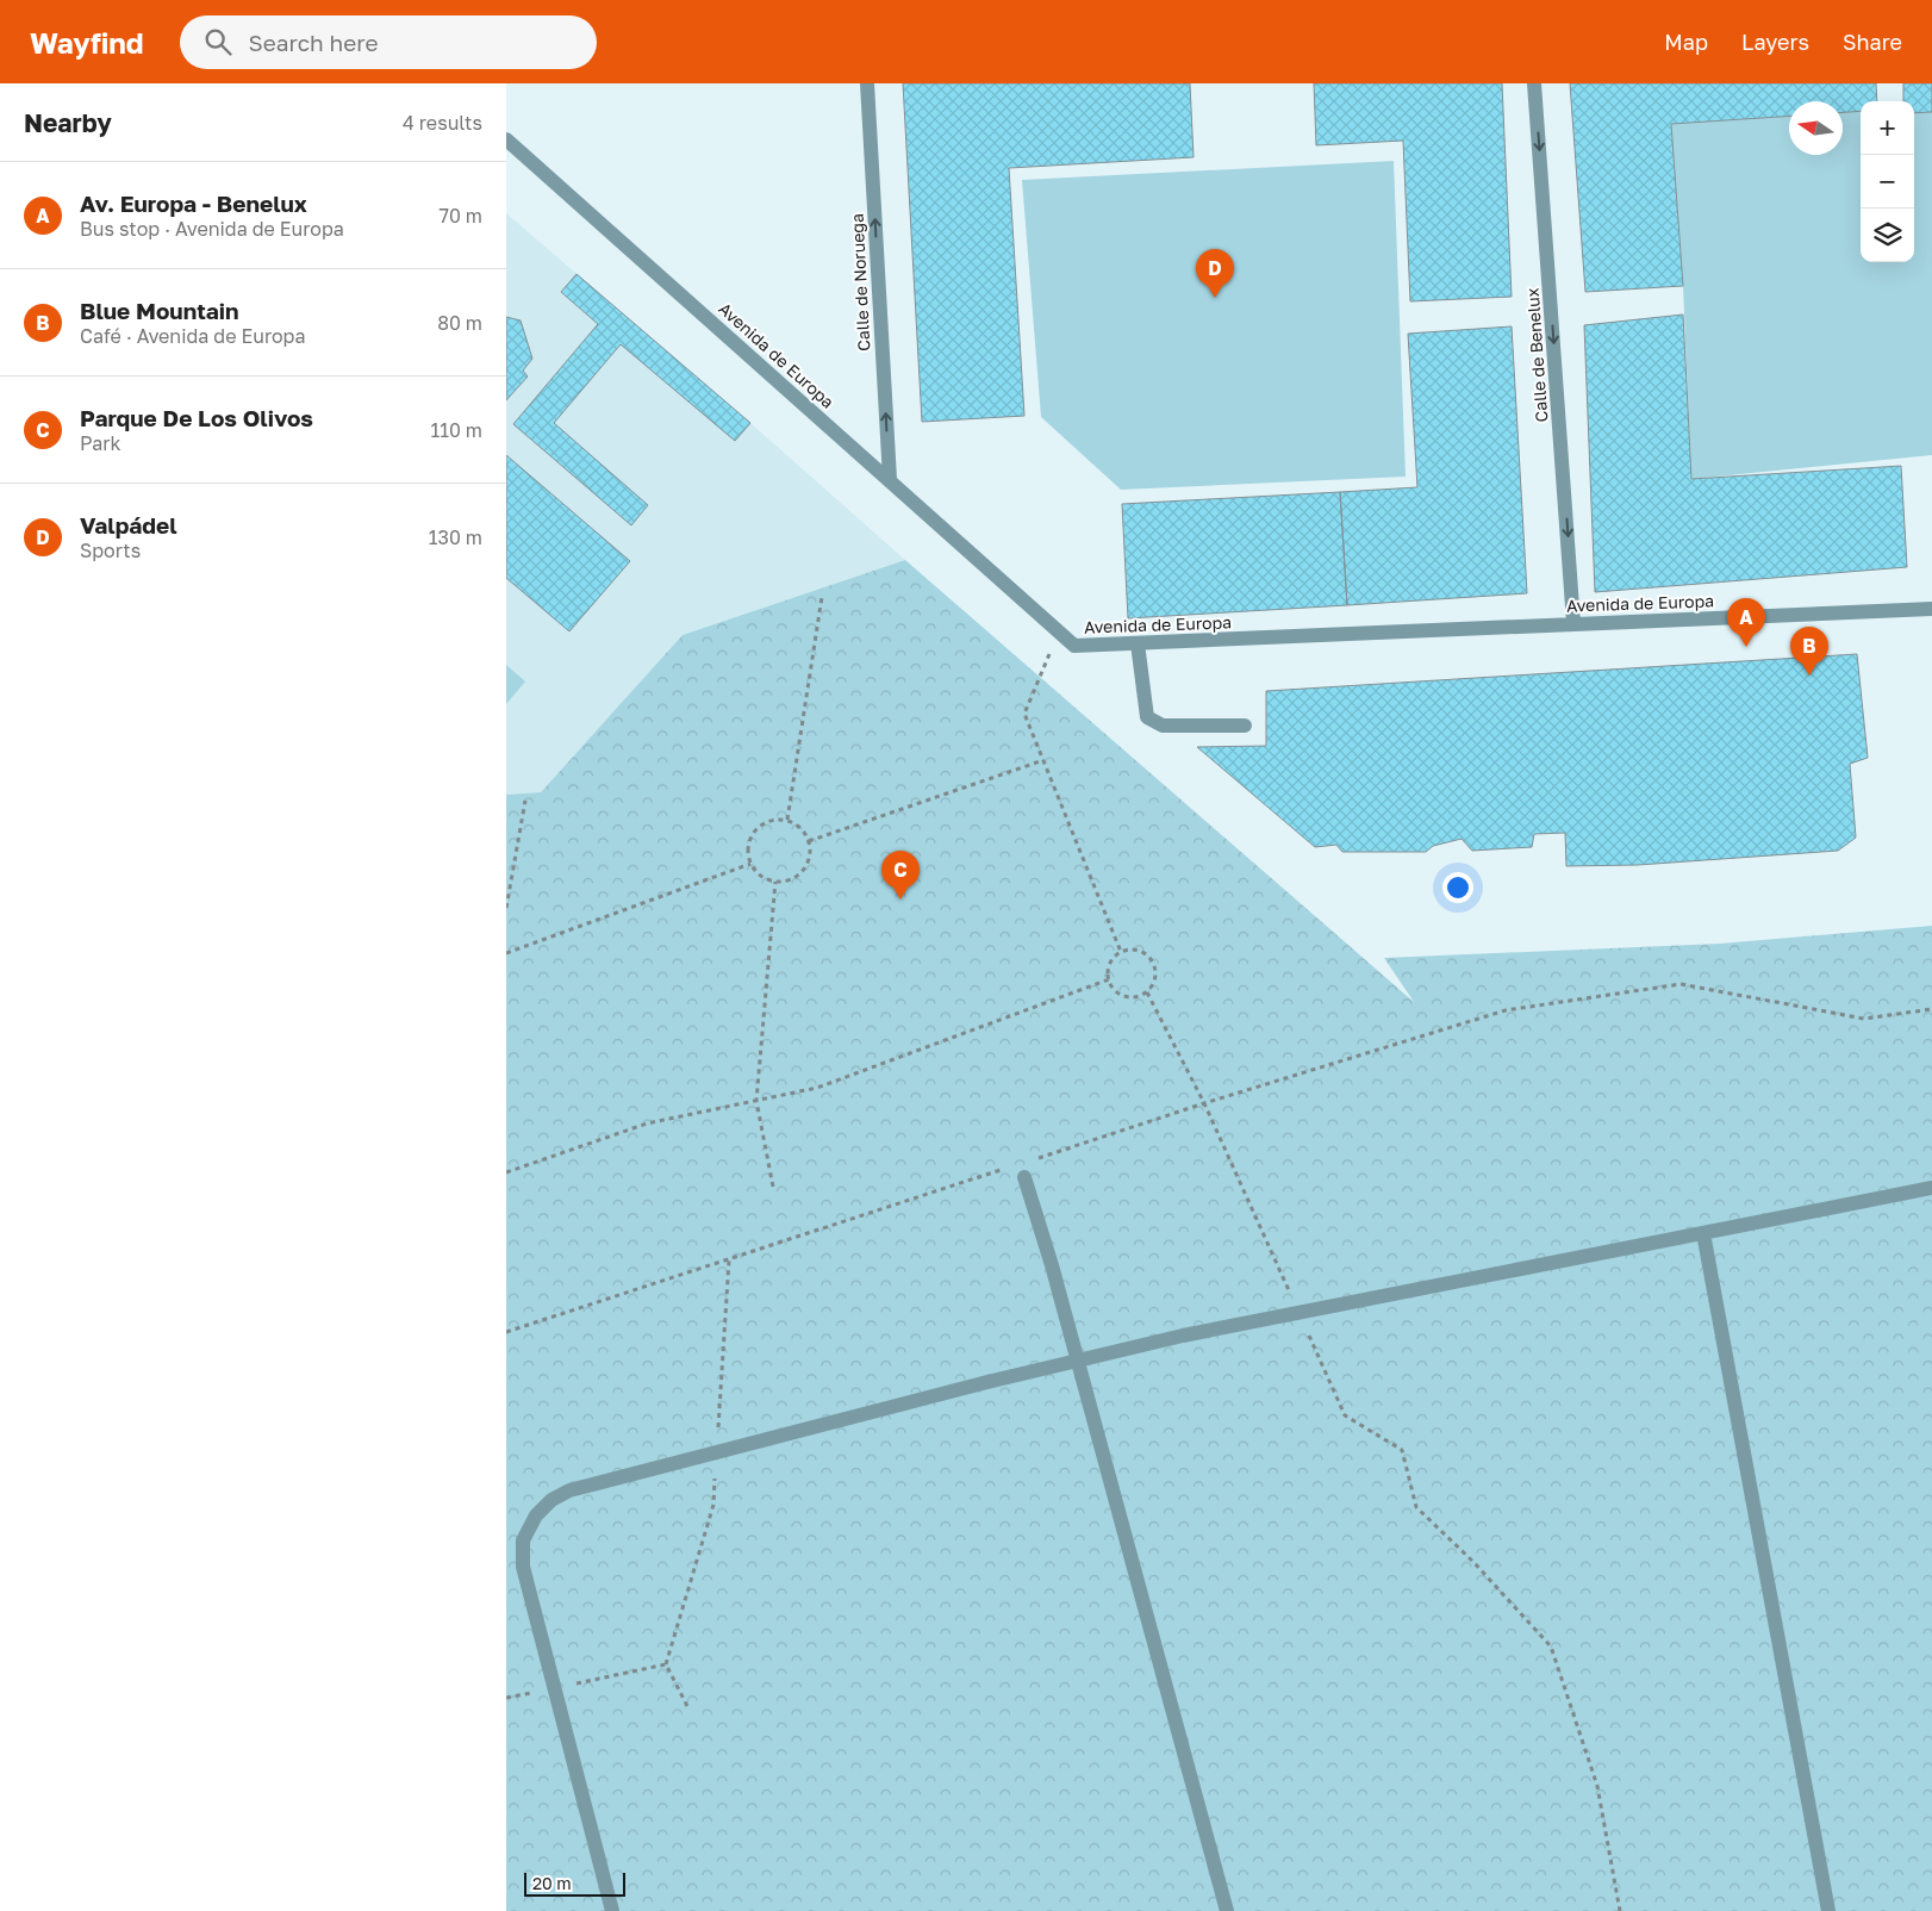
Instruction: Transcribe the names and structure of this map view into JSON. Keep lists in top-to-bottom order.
{
  "streets": {
    "street": ["Calle de Noruega", "Avenida de Europa", "Calle de Benelux"]
  },
  "crossings": [
    ["Calle de Noruega", "Avenida de Europa"],
    ["Avenida de Europa", "Calle de Benelux"]
  ],
  "one_way": ["Calle de Noruega", "Calle de Benelux"],
  "scale_bar": "20 m",
  "north": "left",
  "page": {
    "header": "Wayfind",
    "search": "Search here",
    "nav": ["Map", "Layers", "Share"],
    "heading": ["Nearby", "4 results"],
    "map_buttons": ["+", "−"],
    "list": [
      {
        "mark": "A",
        "name": "Av. Europa - Benelux",
        "note": "Bus stop · Avenida de Europa",
        "value": "70 m"
      },
      {
        "mark": "B",
        "name": "Blue Mountain",
        "note": "Café · Avenida de Europa",
        "value": "80 m"
      },
      {
        "mark": "C",
        "name": "Parque De Los Olivos",
        "note": "Park",
        "value": "110 m"
      },
      {
        "mark": "D",
        "name": "Valpádel",
        "note": "Sports",
        "value": "130 m"
      }
    ],
    "pins": [
      "D",
      "A",
      "B",
      "C"
    ],
    "scale": "20 m"
  }
}
